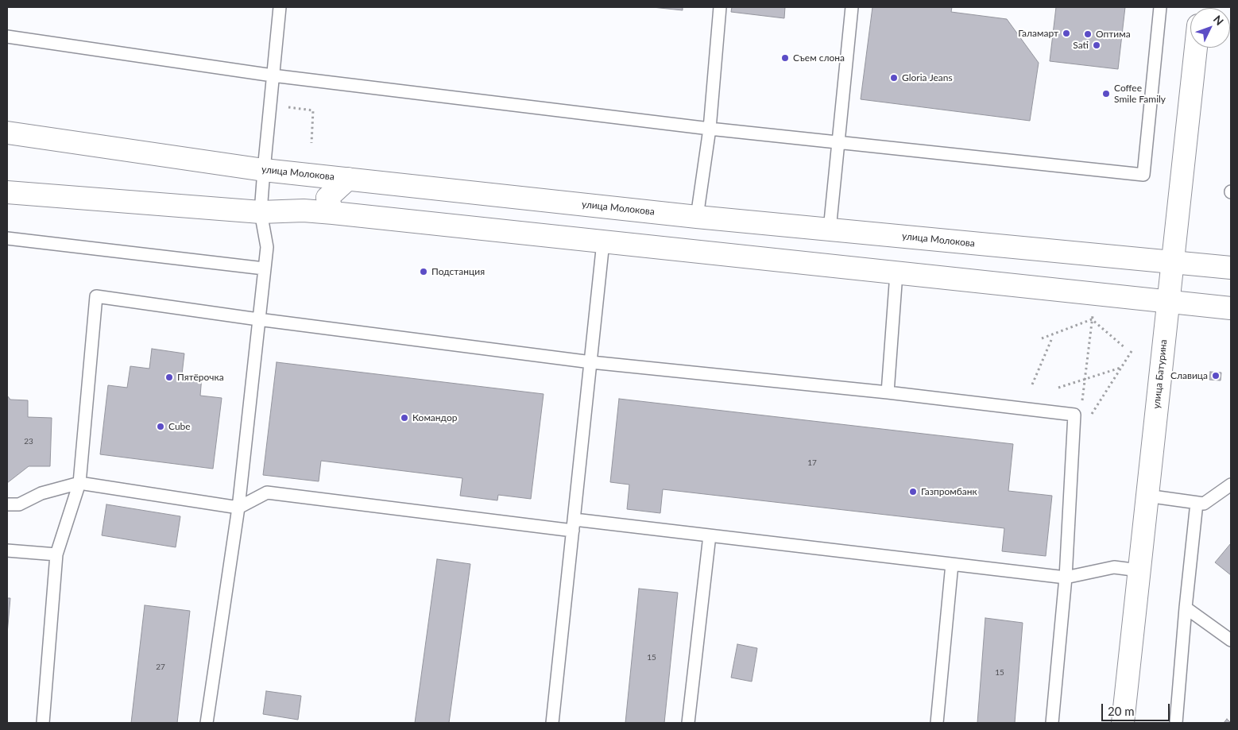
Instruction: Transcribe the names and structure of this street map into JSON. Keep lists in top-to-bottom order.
{
  "streets": {
    "main road": ["улица Молокова", "улица Батурина"]
  },
  "crossings": [
    ["улица Молокова", "улица Батурина"]
  ],
  "places": [
    "Галамарт",
    "Оптима",
    "Sati",
    "Съем слона",
    "Gloria Jeans",
    "Coffee Smile Family",
    "Подстанция",
    "Славица",
    "Пятёрочка",
    "Командор",
    "Cube",
    "Газпромбанк"
  ],
  "house_numbers": [
    "23",
    "17",
    "15",
    "27",
    "15"
  ],
  "scale_bar": "20 m",
  "north": "top right"
}
